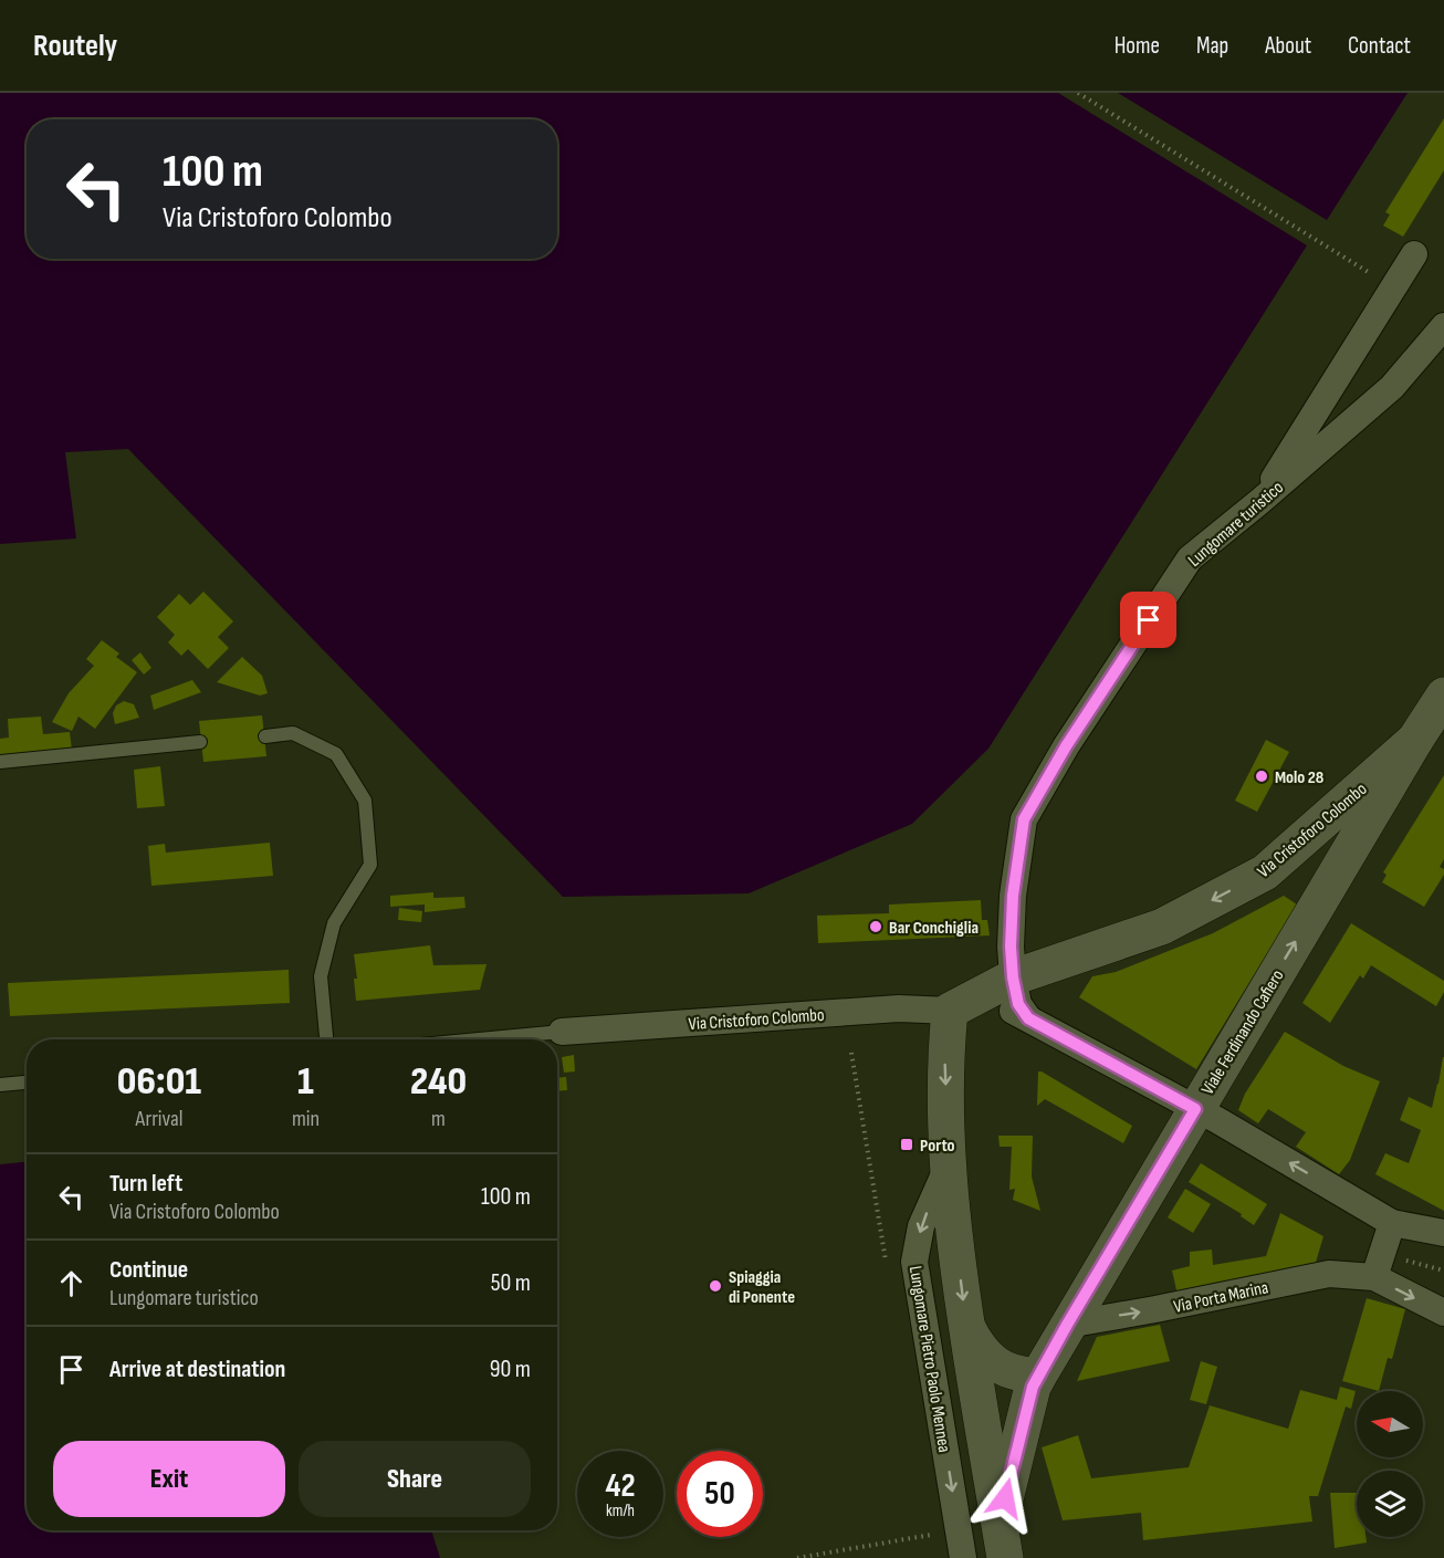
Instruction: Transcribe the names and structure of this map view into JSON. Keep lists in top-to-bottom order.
{
  "streets": {
    "main road": ["Via Cristoforo Colombo", "Viale Ferdinando Cafiero", "Lungomare Pietro Paolo Mennea"],
    "street": ["Lungomare turistico", "Via Porta Marina"]
  },
  "crossings": [
    ["Lungomare turistico", "Via Cristoforo Colombo"],
    ["Via Cristoforo Colombo", "Viale Ferdinando Cafiero"],
    ["Via Cristoforo Colombo", "Lungomare Pietro Paolo Mennea"],
    ["Viale Ferdinando Cafiero", "Via Porta Marina"],
    ["Viale Ferdinando Cafiero", "Lungomare Pietro Paolo Mennea"]
  ],
  "one_way": ["Via Cristoforo Colombo", "Viale Ferdinando Cafiero", "Via Porta Marina"],
  "places": {
    "other": ["Molo 28", "Bar Conchiglia", "Spiaggia di Ponente"],
    "transit": ["Porto"]
  },
  "north": "left",
  "page": {
    "header": "Routely",
    "nav": [
      "Home",
      "Map",
      "About",
      "Contact"
    ],
    "turn": ["100 m", "Via Cristoforo Colombo"],
    "eta": [
      "06:01",
      "Arrival",
      "1",
      "min",
      "240",
      "m"
    ],
    "list": [
      {
        "name": "Turn left",
        "note": "Via Cristoforo Colombo",
        "value": "100 m"
      },
      {
        "name": "Continue",
        "note": "Lungomare turistico",
        "value": "50 m"
      },
      {
        "name": "Arrive at destination",
        "value": "90 m"
      }
    ],
    "buttons": ["Exit", "Share"],
    "speed": "42 km/h",
    "limit": "50"
  }
}
